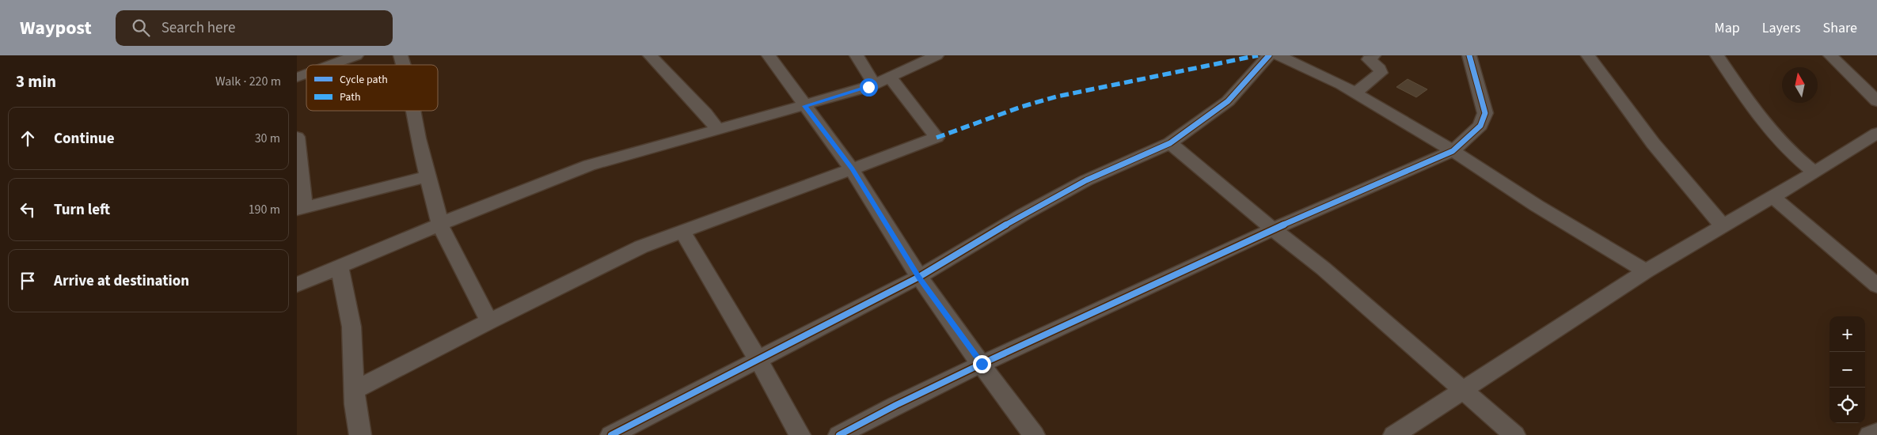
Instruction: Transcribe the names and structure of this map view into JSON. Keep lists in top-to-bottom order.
{
  "legend": ["Cycle path", "Path"],
  "north": "top",
  "page": {
    "header": "Waypost",
    "search": "Search here",
    "nav": ["Map", "Layers", "Share"],
    "heading": ["3 min", "Walk · 220 m"],
    "list": [
      ["Continue", "30 m"],
      ["Turn left", "190 m"],
      "Arrive at destination"
    ],
    "map_buttons": ["+", "−"]
  }
}
